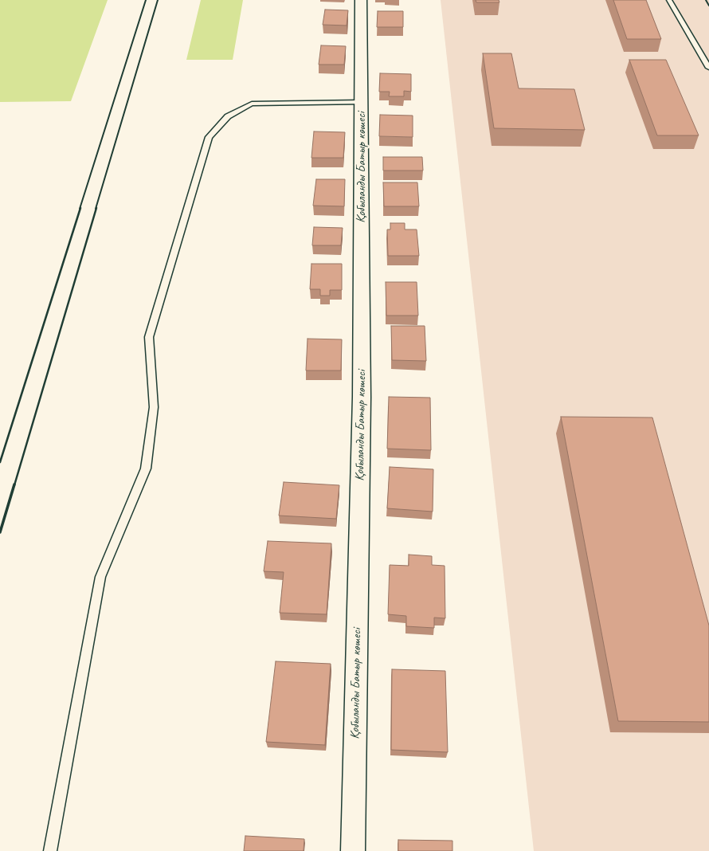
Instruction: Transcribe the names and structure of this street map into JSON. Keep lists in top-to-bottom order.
{
  "streets": {
    "street": ["Қобыланды Батыр көшесі"]
  }
}
